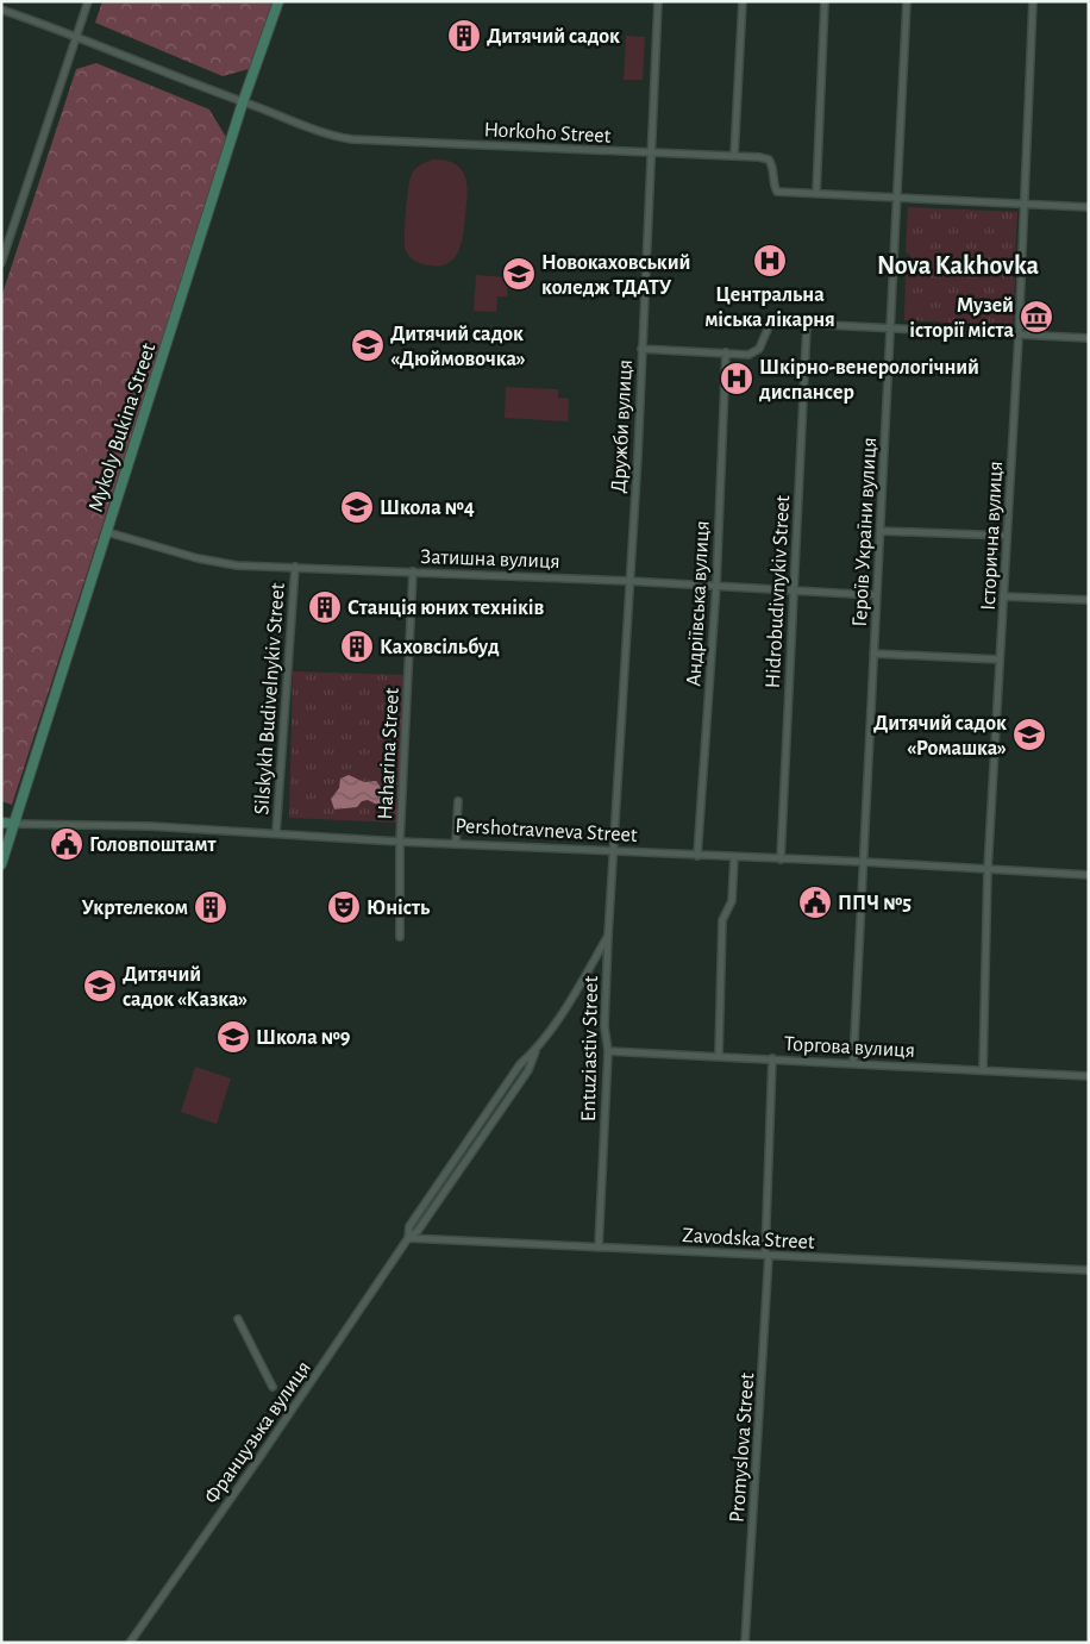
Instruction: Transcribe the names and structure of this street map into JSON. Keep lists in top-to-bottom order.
{
  "streets": {
    "street": [
      "Horkoho Street",
      "Дружби вулиця",
      "Mykoly Bukina Street",
      "Героїв України вулиця",
      "Історична вулиця",
      "Затишна вулиця",
      "Hidrobudivnykiv Street",
      "Андріївська вулиця",
      "Silskykh Budivelnykiv Street",
      "Haharina Street",
      "Pershotravneva Street",
      "Торгова вулиця",
      "Entuziastiv Street",
      "Zavodska Street",
      "Французька вулиця",
      "Promyslova Street"
    ]
  },
  "crossings": [
    ["Horkoho Street", "Дружби вулиця"],
    ["Horkoho Street", "Mykoly Bukina Street"],
    ["Horkoho Street", "Героїв України вулиця"],
    ["Horkoho Street", "Історична вулиця"],
    ["Дружби вулиця", "Затишна вулиця"],
    ["Дружби вулиця", "Pershotravneva Street"],
    ["Дружби вулиця", "Entuziastiv Street"],
    ["Mykoly Bukina Street", "Затишна вулиця"],
    ["Mykoly Bukina Street", "Pershotravneva Street"],
    ["Героїв України вулиця", "Затишна вулиця"],
    ["Героїв України вулиця", "Pershotravneva Street"],
    ["Героїв України вулиця", "Торгова вулиця"],
    ["Історична вулиця", "Pershotravneva Street"],
    ["Історична вулиця", "Торгова вулиця"],
    ["Затишна вулиця", "Hidrobudivnykiv Street"],
    ["Затишна вулиця", "Андріївська вулиця"],
    ["Затишна вулиця", "Silskykh Budivelnykiv Street"],
    ["Затишна вулиця", "Haharina Street"],
    ["Hidrobudivnykiv Street", "Pershotravneva Street"],
    ["Андріївська вулиця", "Pershotravneva Street"],
    ["Silskykh Budivelnykiv Street", "Pershotravneva Street"],
    ["Haharina Street", "Pershotravneva Street"],
    ["Pershotravneva Street", "Entuziastiv Street"],
    ["Торгова вулиця", "Entuziastiv Street"],
    ["Entuziastiv Street", "Zavodska Street"],
    ["Entuziastiv Street", "Французька вулиця"],
    ["Zavodska Street", "Французька вулиця"],
    ["Zavodska Street", "Promyslova Street"]
  ],
  "districts": ["Nova Kakhovka"],
  "places": {
    "building": [
      "Дитячий садок",
      "Станція юних техніків",
      "Каховсільбуд",
      "Укртелеком"
    ],
    "hospital": ["Центральна міська лікарня", "Шкірно-венерологічний диспансер"],
    "school or university": [
      "Новокаховський коледж ТДАТУ",
      "Дитячий садок «Дюймовочка»",
      "Школа №4",
      "Дитячий садок «Ромашка»",
      "Дитячий садок «Казка»",
      "Школа №9"
    ],
    "museum": ["Музей історії міста"],
    "public building": ["Головпоштамт", "ППЧ №5"],
    "theatre": ["Юність"]
  }
}
